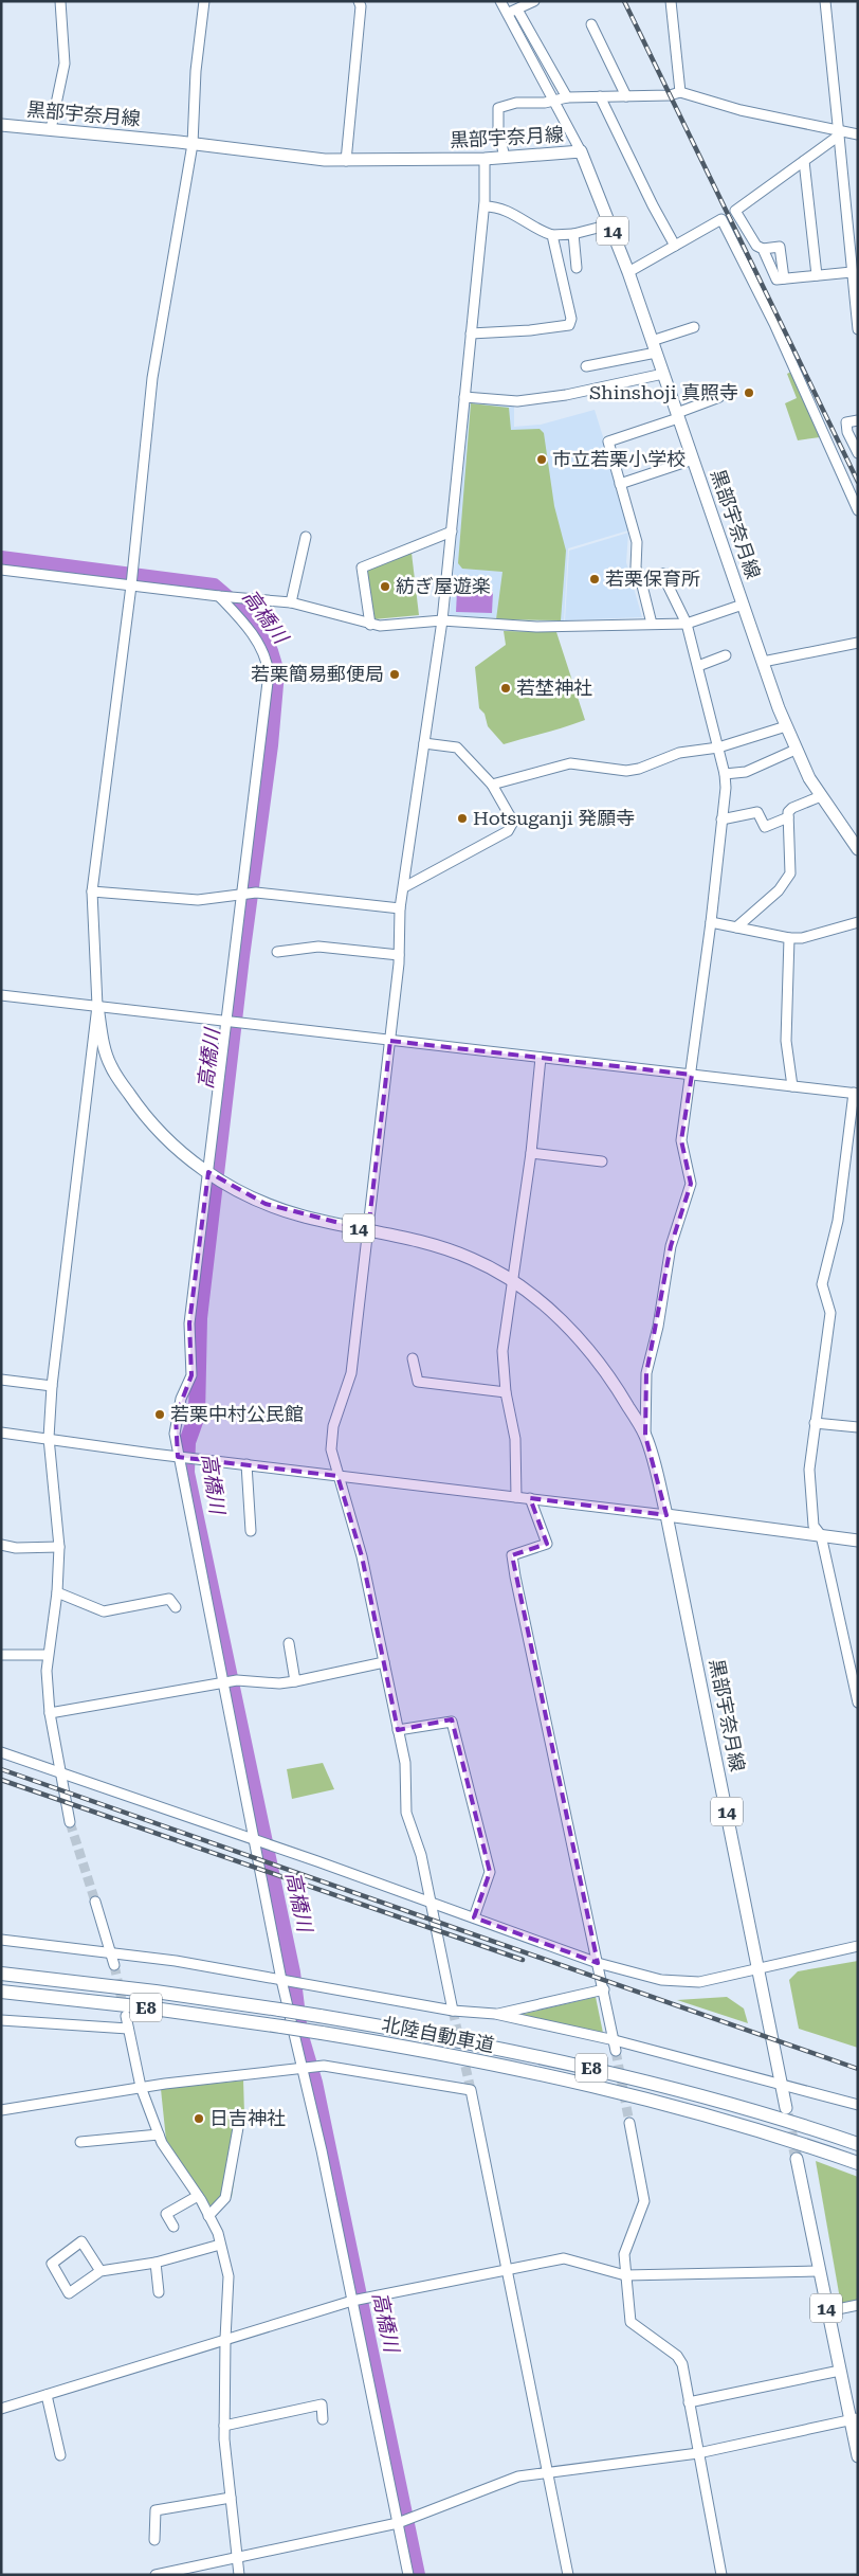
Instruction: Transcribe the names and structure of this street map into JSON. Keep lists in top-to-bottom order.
{
  "streets": {
    "highway": ["E8", "北陸自動車道"],
    "main road": ["黒部宇奈月線", "14"]
  },
  "water": ["高橋川"],
  "places": [
    "Shinshoji 真照寺",
    "市立若栗小学校",
    "若栗保育所",
    "紡ぎ屋遊楽",
    "若栗簡易郵便局",
    "若埜神社",
    "Hotsuganji 発願寺",
    "若栗中村公民館",
    "日吉神社"
  ]
}
